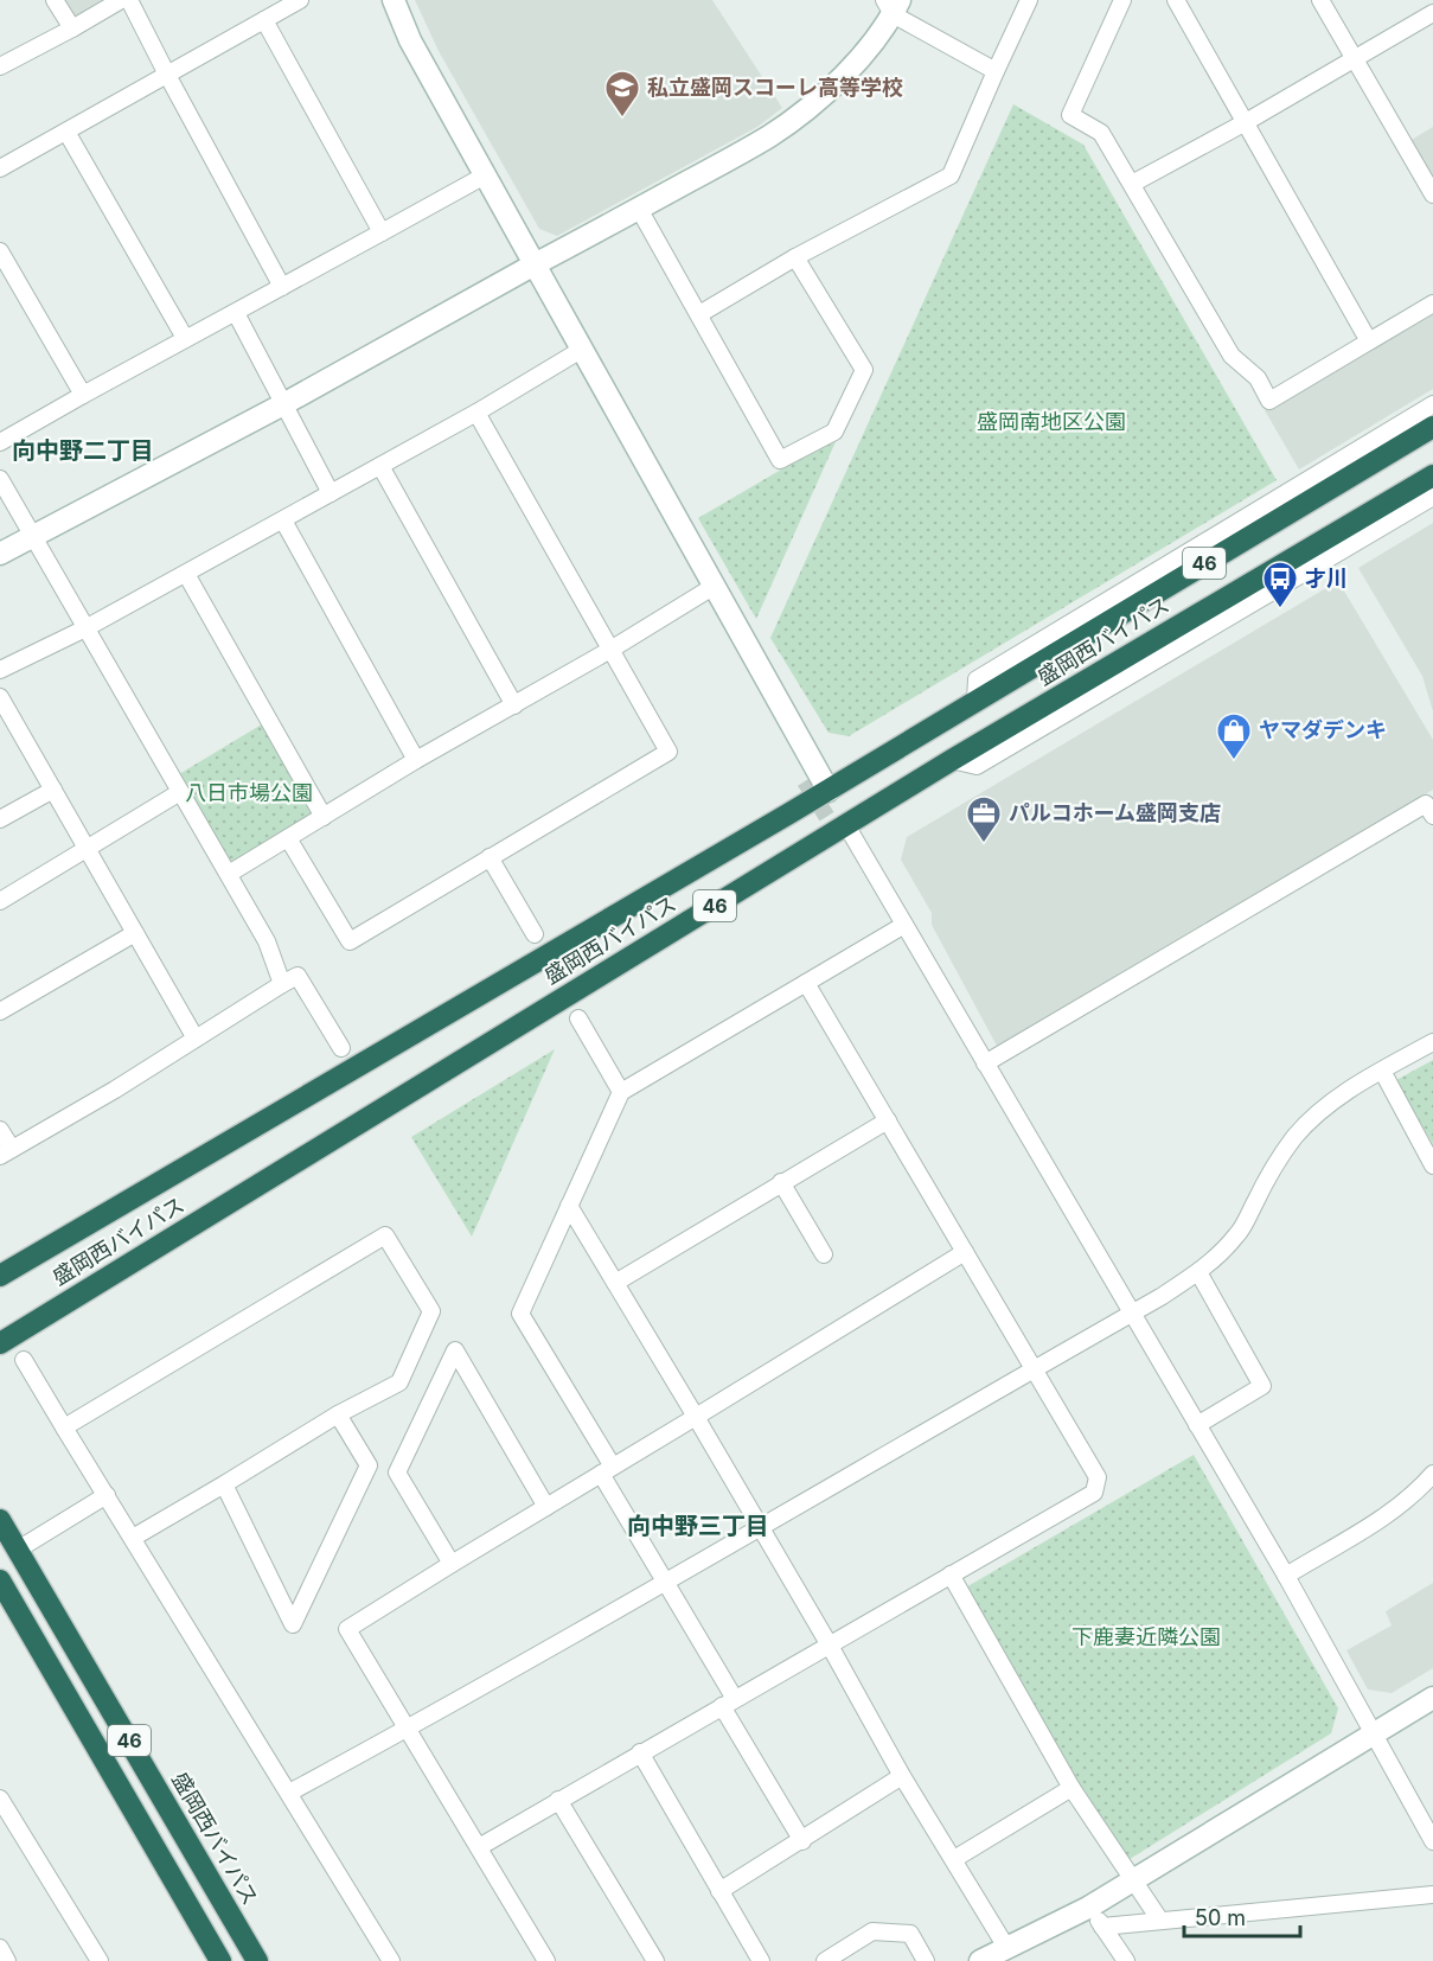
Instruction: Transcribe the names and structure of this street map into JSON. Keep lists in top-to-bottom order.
{
  "streets": {
    "highway": ["46", "盛岡西バイパス"]
  },
  "districts": ["向中野二丁目", "向中野三丁目"],
  "parks": ["盛岡南地区公園", "八日市場公園", "下鹿妻近隣公園"],
  "places": {
    "school or university": ["私立盛岡スコーレ高等学校"],
    "bus stop": ["才川"],
    "shop": ["ヤマダデンキ"],
    "office": ["パルコホーム盛岡支店"]
  },
  "scale_bar": "50 m"
}
